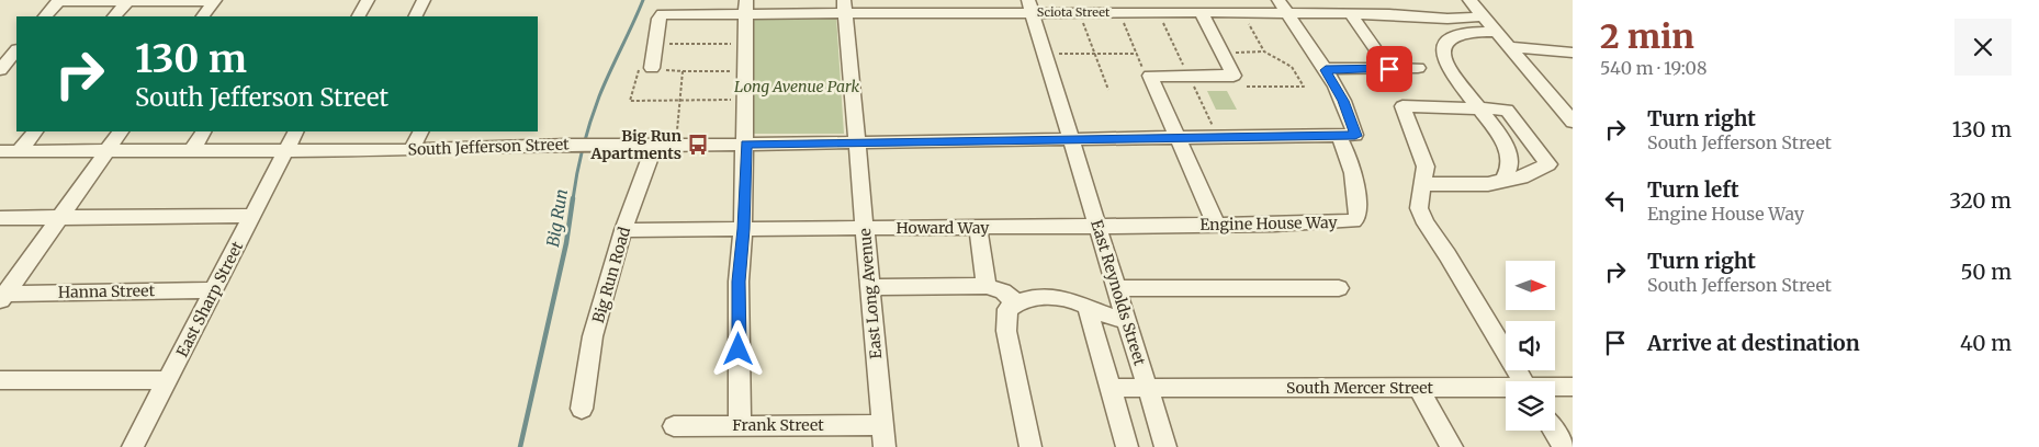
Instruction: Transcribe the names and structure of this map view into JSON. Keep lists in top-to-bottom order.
{
  "streets": {
    "street": [
      "Sciota Street",
      "South Jefferson Street",
      "Engine House Way",
      "Howard Way",
      "Big Run Road",
      "Hanna Street",
      "East Reynolds Street",
      "East Long Avenue",
      "East Sharp Street",
      "South Mercer Street",
      "Frank Street"
    ]
  },
  "crossings": [
    ["Sciota Street", "East Reynolds Street"],
    ["Sciota Street", "East Long Avenue"],
    ["South Jefferson Street", "Engine House Way"],
    ["South Jefferson Street", "Big Run Road"],
    ["South Jefferson Street", "East Reynolds Street"],
    ["South Jefferson Street", "East Long Avenue"],
    ["South Jefferson Street", "East Sharp Street"],
    ["Engine House Way", "Howard Way"],
    ["Engine House Way", "East Reynolds Street"],
    ["Howard Way", "Big Run Road"],
    ["Howard Way", "East Reynolds Street"],
    ["Howard Way", "East Long Avenue"],
    ["Hanna Street", "East Sharp Street"],
    ["East Reynolds Street", "South Mercer Street"],
    ["East Long Avenue", "Frank Street"]
  ],
  "water": ["Big Run"],
  "parks": ["Long Avenue Park"],
  "places": {
    "bus stop": ["Big Run Apartments"]
  },
  "north": "right",
  "page": {
    "heading": ["2 min", "540 m · 19:08"],
    "turn": ["130 m", "South Jefferson Street"],
    "list": [
      {
        "name": "Turn right",
        "note": "South Jefferson Street",
        "value": "130 m"
      },
      {
        "name": "Turn left",
        "note": "Engine House Way",
        "value": "320 m"
      },
      {
        "name": "Turn right",
        "note": "South Jefferson Street",
        "value": "50 m"
      },
      {
        "name": "Arrive at destination",
        "value": "40 m"
      }
    ]
  }
}
